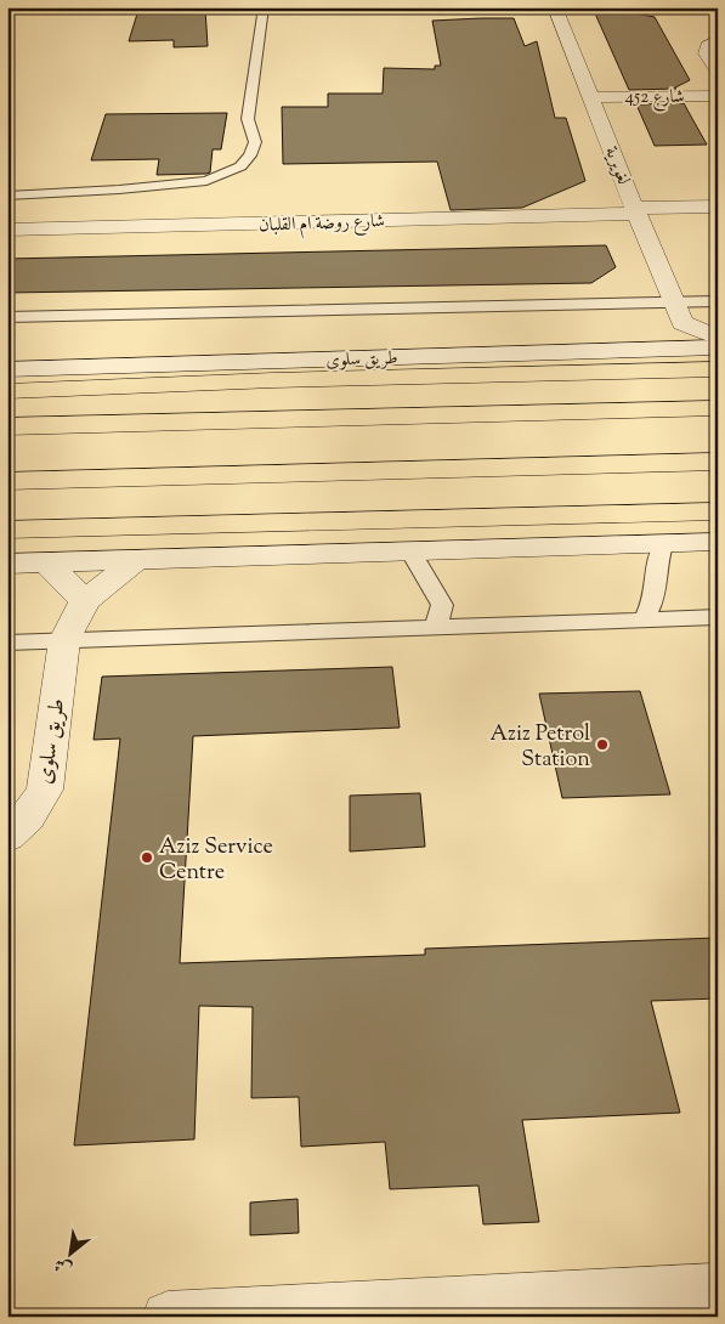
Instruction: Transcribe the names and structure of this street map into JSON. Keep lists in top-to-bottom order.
{
  "streets": {
    "street": [
      "شارع 452",
      "لغويرية",
      "شارع روضة ام القلبان",
      "طريق سلوى"
    ]
  },
  "crossings": [
    ["شارع 452", "لغويرية"],
    ["لغويرية", "شارع روضة ام القلبان"]
  ],
  "places": ["Aziz Petrol Station", "Aziz Service Centre"],
  "north": "bottom left"
}
